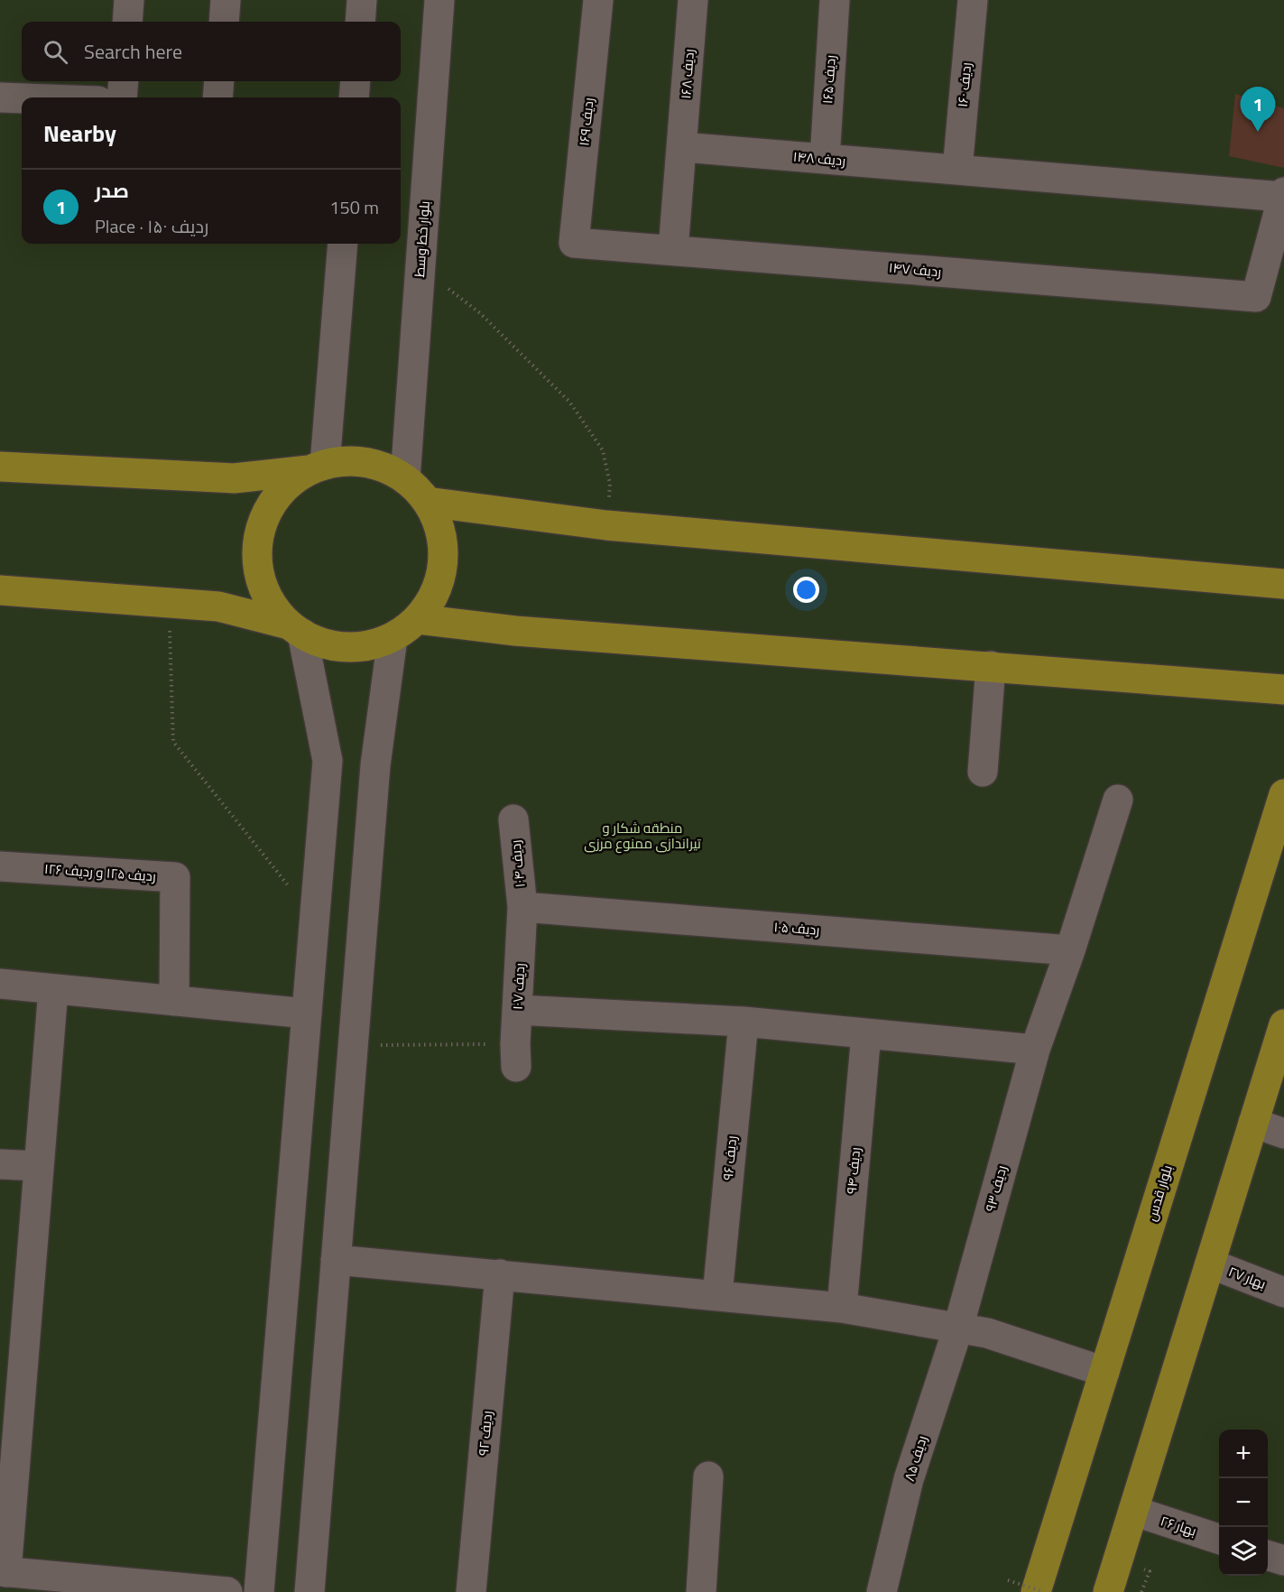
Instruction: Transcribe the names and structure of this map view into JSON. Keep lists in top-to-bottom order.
{
  "streets": {
    "main road": ["بلوار قدس"],
    "street": [
      "ردیف ۱۶۸",
      "ردیف ۱۶۵",
      "ردیف ۱۶۰",
      "ردیف ۱۶۹",
      "ردیف ۱۴۸",
      "بلوار خط وسط",
      "ردیف ۱۴۷",
      "ردیف ۱۰۴",
      "ردیف ۱۲۵ و ردیف ۱۲۶",
      "ردیف ۱۰۵",
      "ردیف ۱۰۷",
      "ردیف ۹۶",
      "ردیف ۹۴",
      "ردیف ۹۳",
      "بهار ۲۷",
      "ردیف ۹۲",
      "ردیف ۸۵",
      "بهار ۲۶"
    ]
  },
  "crossings": [
    ["ردیف ۱۶۸", "ردیف ۱۴۸"],
    ["ردیف ۱۶۸", "ردیف ۱۴۷"],
    ["ردیف ۱۶۵", "ردیف ۱۴۸"],
    ["ردیف ۱۶۰", "ردیف ۱۴۸"],
    ["ردیف ۱۶۹", "ردیف ۱۴۷"],
    ["ردیف ۱۴۸", "ردیف ۱۴۷"],
    ["ردیف ۱۰۴", "ردیف ۱۰۵"],
    ["ردیف ۱۰۴", "ردیف ۱۰۷"],
    ["ردیف ۱۰۵", "ردیف ۱۰۷"],
    ["ردیف ۱۰۵", "ردیف ۹۳"],
    ["ردیف ۹۳", "ردیف ۸۵"]
  ],
  "parks": ["منطقه شکار و تیراندازی ممنوع مرزی"],
  "page": {
    "search": "Search here",
    "pins": "1",
    "heading": "Nearby",
    "list": [
      {
        "mark": "1",
        "name": "صدر",
        "note": "Place · ردیف ۱۵۰",
        "value": "150 m"
      }
    ],
    "map_buttons": ["+", "−"]
  }
}
